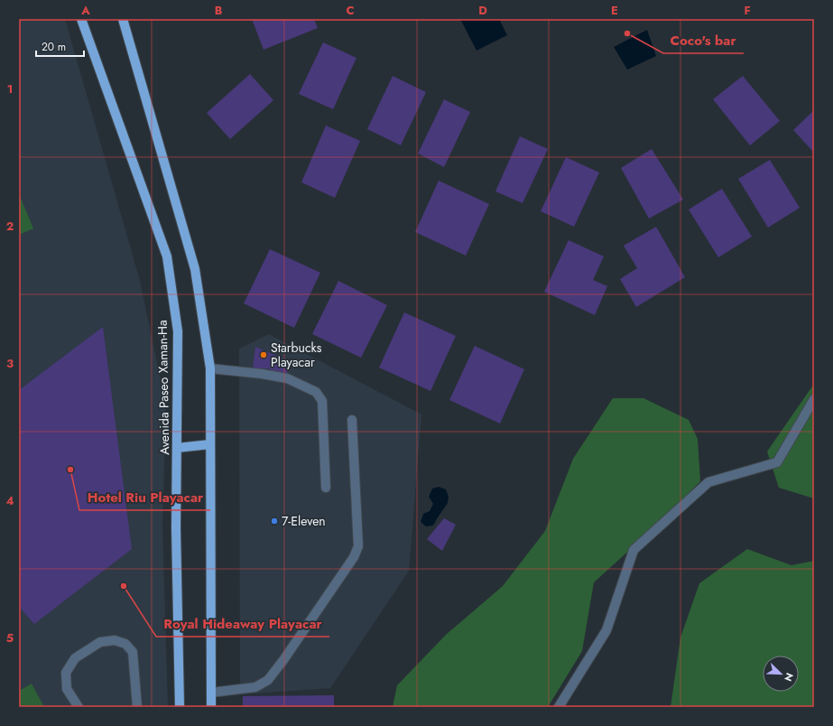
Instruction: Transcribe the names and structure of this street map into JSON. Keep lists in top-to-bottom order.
{
  "streets": {
    "main road": ["Avenida Paseo Xaman-Ha"]
  },
  "places": [
    "Coco's bar",
    "Starbucks Playacar",
    "Hotel Riu Playacar",
    "7-Eleven",
    "Royal Hideaway Playacar"
  ],
  "scale_bar": "20 m",
  "north": "bottom right",
  "grid": {
    "columns": [
      "A",
      "B",
      "C",
      "D",
      "E",
      "F"
    ],
    "rows": [
      "1",
      "2",
      "3",
      "4",
      "5"
    ]
  }
}
